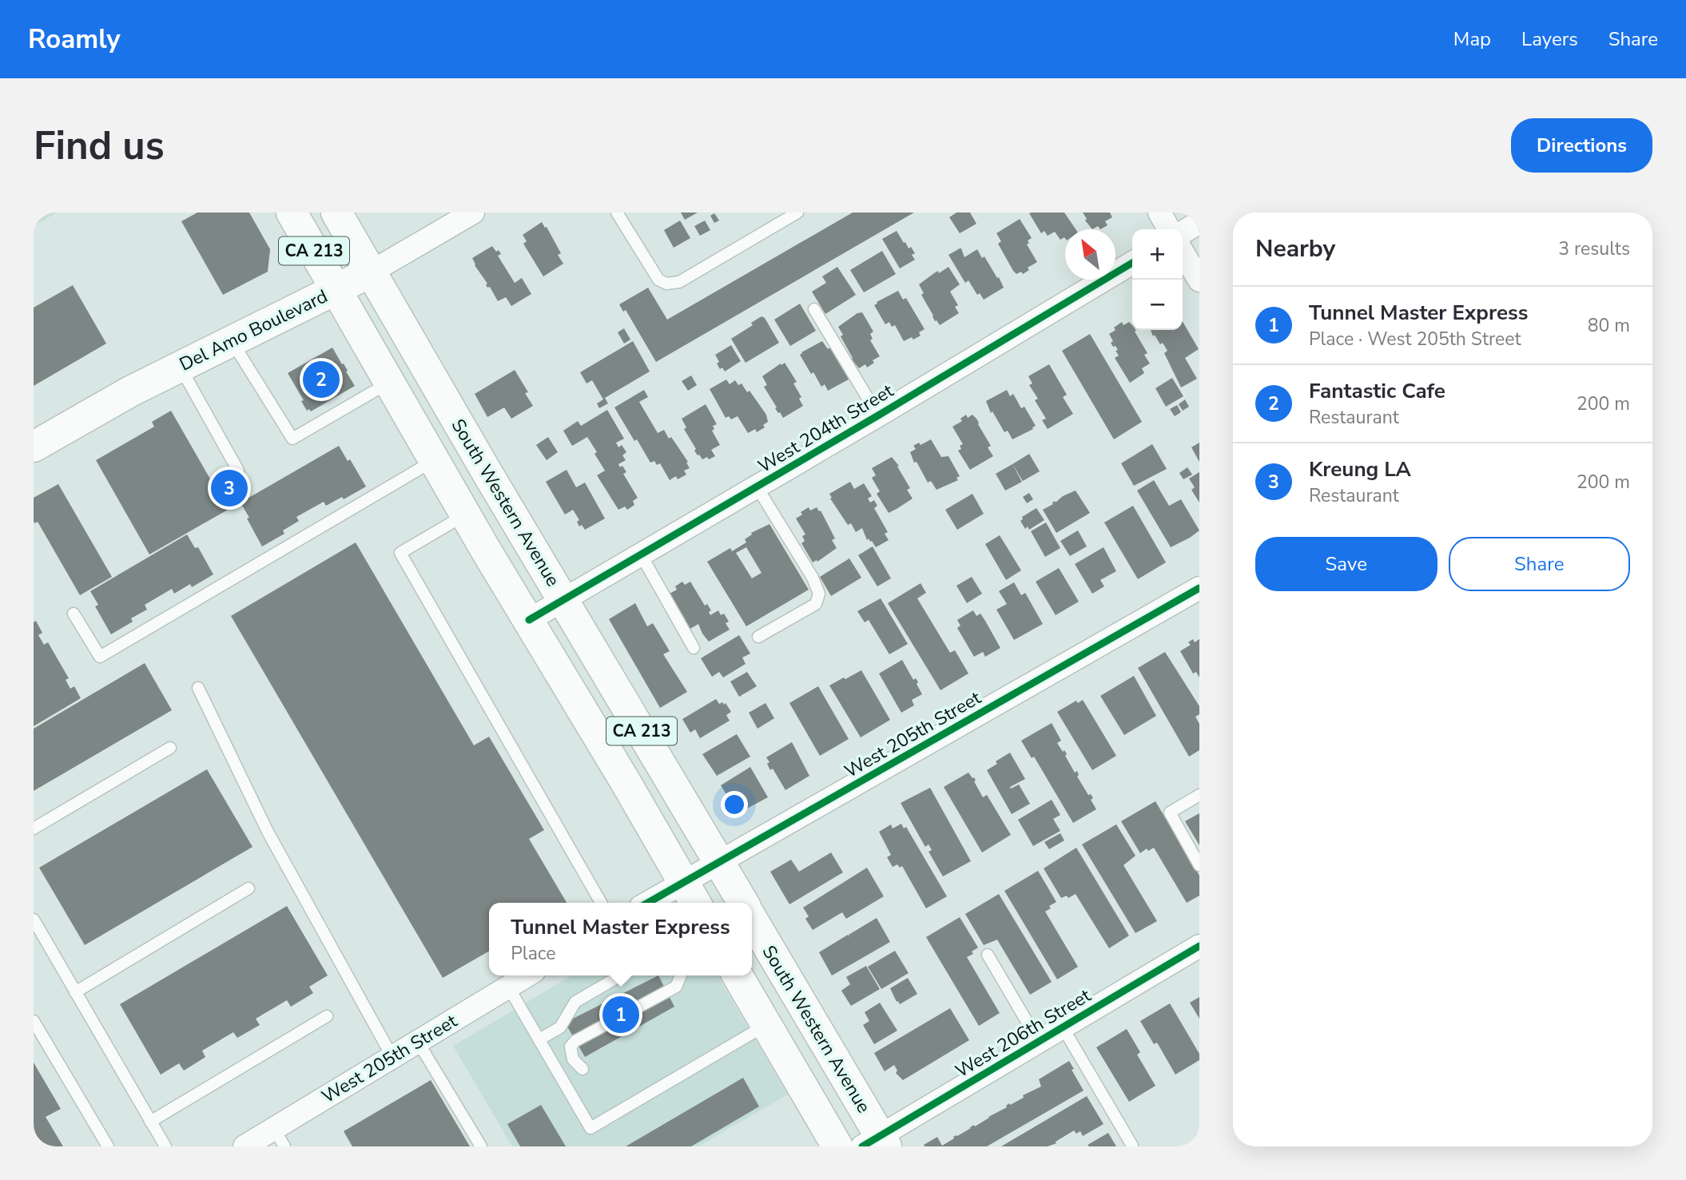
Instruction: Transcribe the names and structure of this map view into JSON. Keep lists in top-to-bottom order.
{
  "streets": {
    "main road": ["CA 213", "Del Amo Boulevard", "South Western Avenue"],
    "street": ["West 204th Street", "West 205th Street", "West 206th Street"]
  },
  "crossings": [
    ["CA 213", "Del Amo Boulevard"],
    ["CA 213", "West 204th Street"],
    ["CA 213", "West 205th Street"],
    ["Del Amo Boulevard", "South Western Avenue"],
    ["West 204th Street", "South Western Avenue"],
    ["South Western Avenue", "West 205th Street"],
    ["South Western Avenue", "West 206th Street"]
  ],
  "north": "top left",
  "page": {
    "header": "Roamly",
    "nav": ["Map", "Layers", "Share"],
    "buttons": [
      "Directions",
      ["Save", "Share"]
    ],
    "title": "Find us",
    "heading": ["Nearby", "3 results"],
    "map_buttons": ["+", "−"],
    "list": [
      {
        "mark": "1",
        "name": "Tunnel Master Express",
        "note": "Place · West 205th Street",
        "value": "80 m"
      },
      {
        "mark": "2",
        "name": "Fantastic Cafe",
        "note": "Restaurant",
        "value": "200 m"
      },
      {
        "mark": "3",
        "name": "Kreung LA",
        "note": "Restaurant",
        "value": "200 m"
      }
    ],
    "pins": ["2", "3", "1"],
    "popup": ["Tunnel Master Express", "Place"]
  }
}
